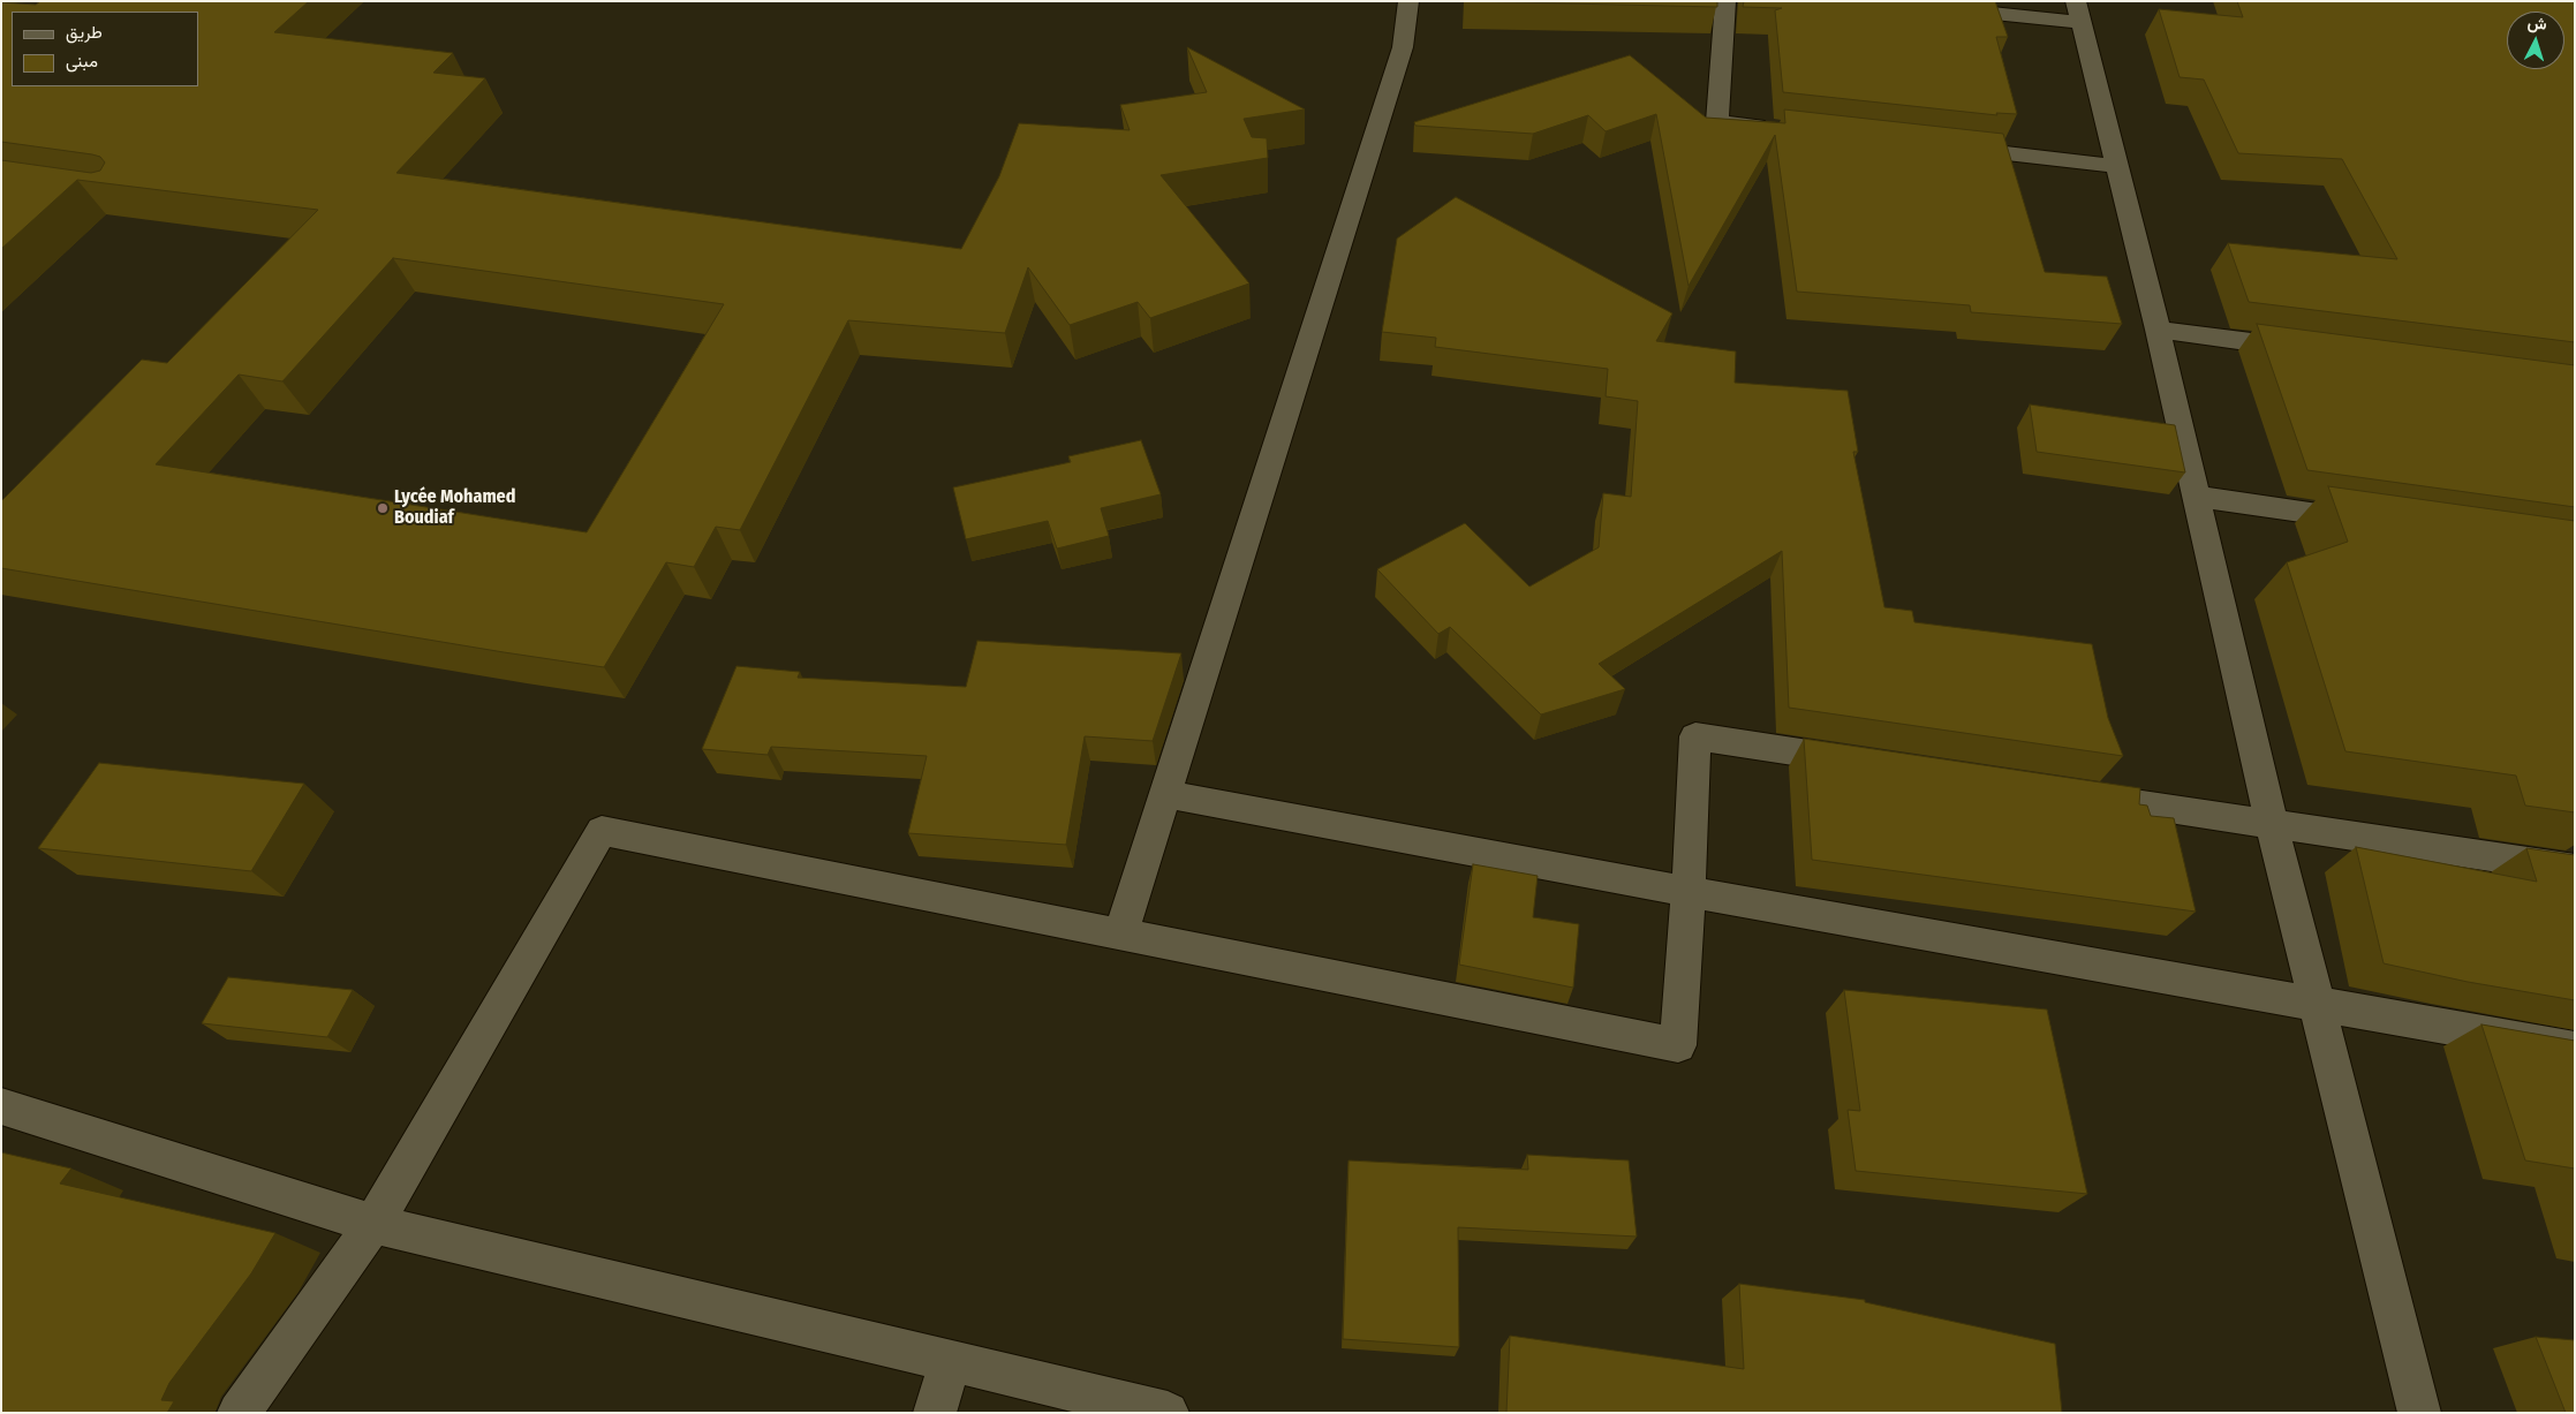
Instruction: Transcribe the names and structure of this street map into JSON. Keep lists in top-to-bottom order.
{
  "places": ["Lycée Mohamed Boudiaf"],
  "legend": ["طريق", "مبنى"],
  "north": "top"
}
